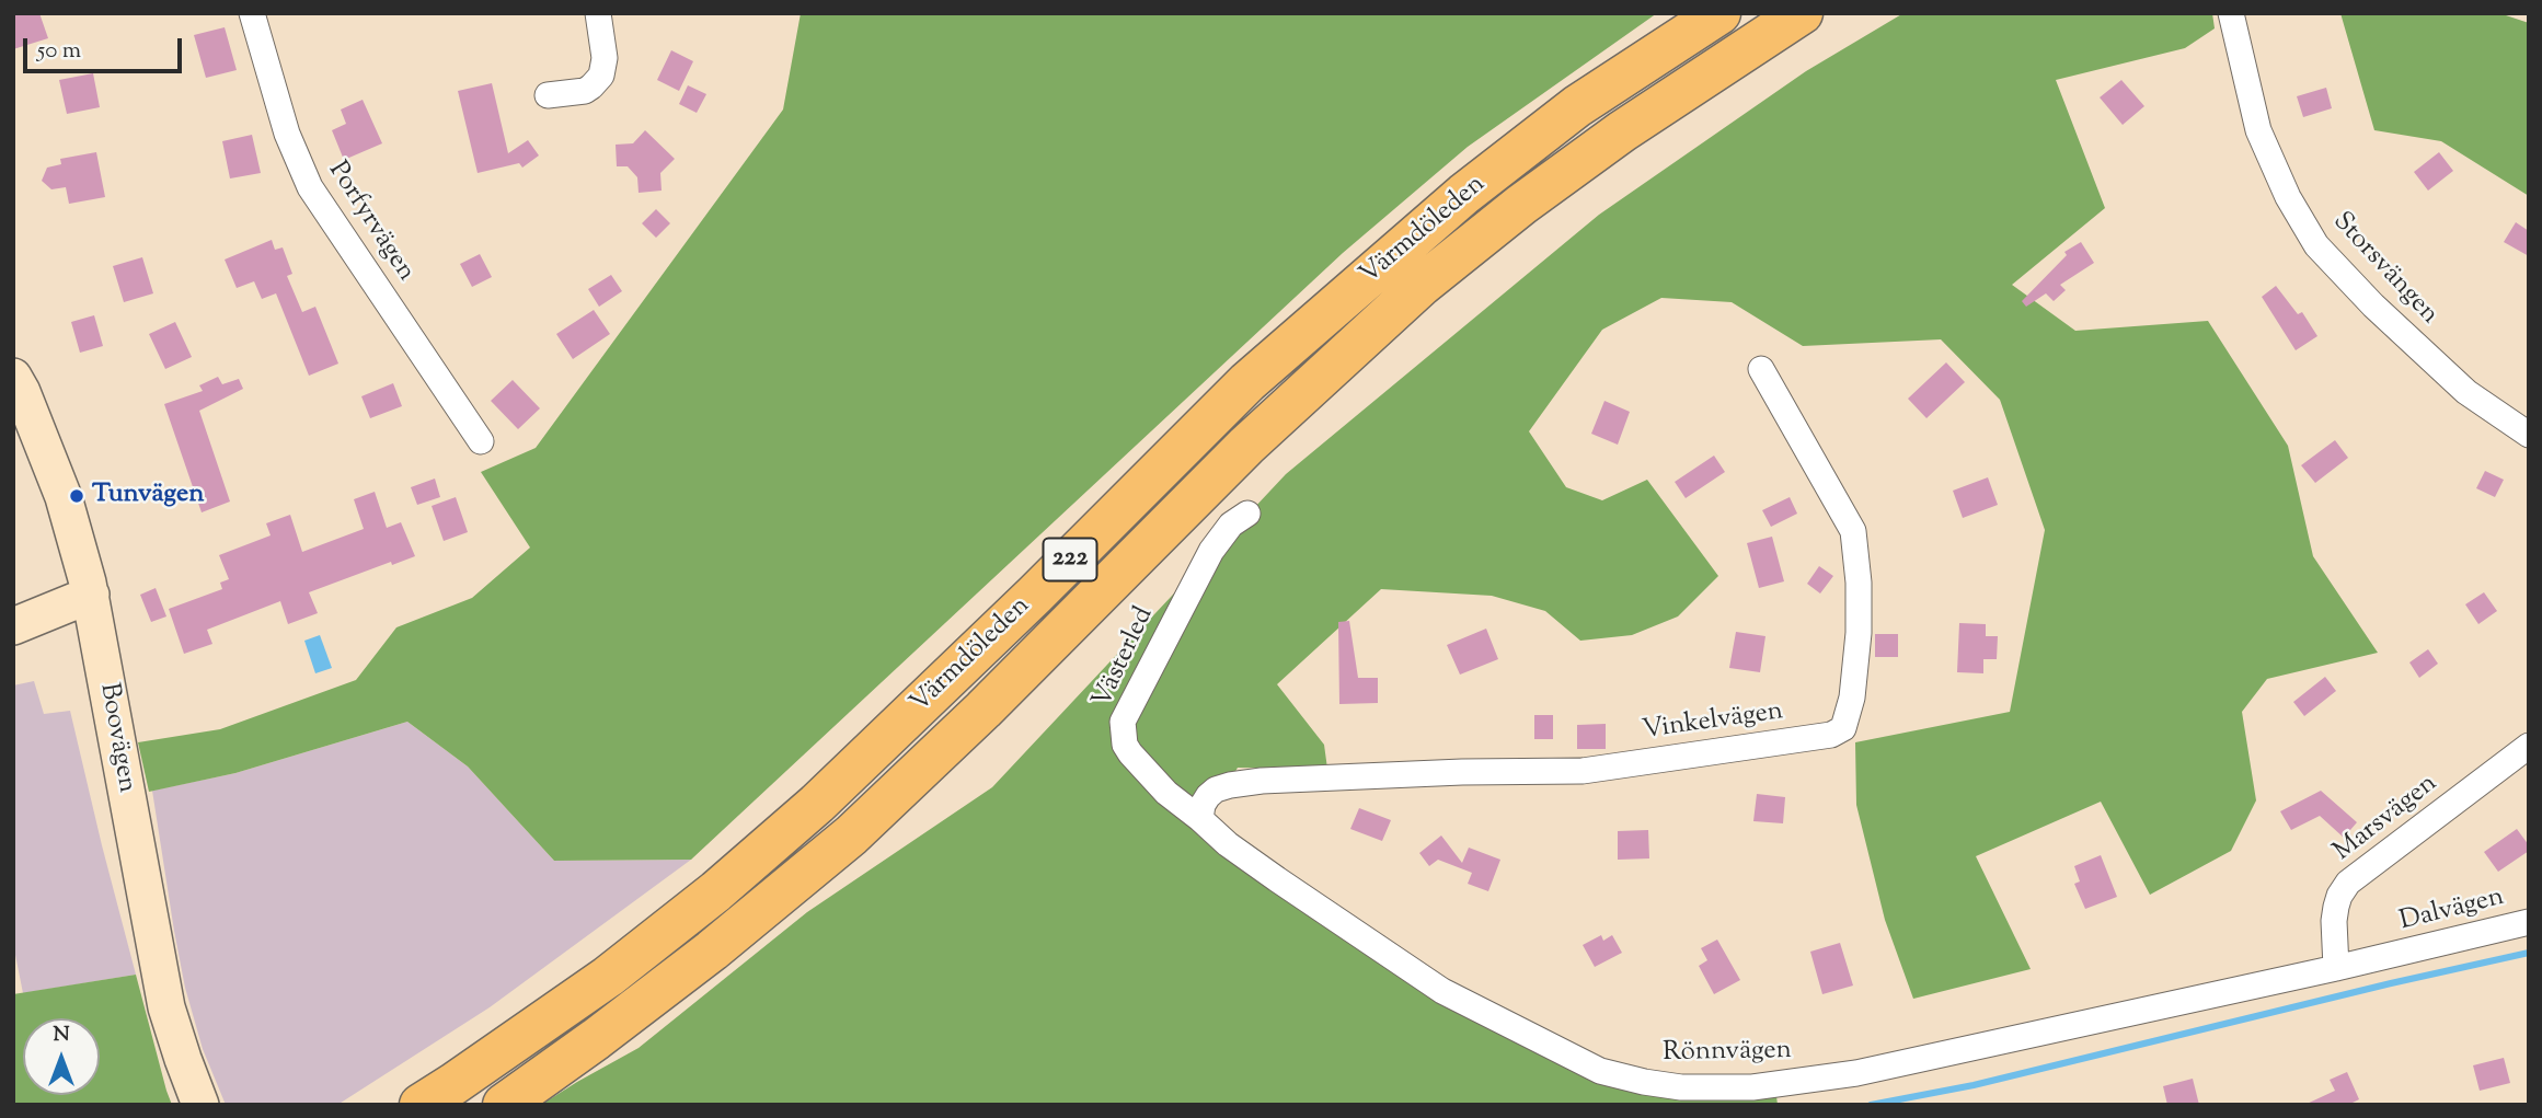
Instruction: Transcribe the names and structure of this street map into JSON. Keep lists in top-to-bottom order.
{
  "streets": {
    "highway": ["Värmdöleden", "222"],
    "street": [
      "Porfyrvägen",
      "Storsvängen",
      "Västerled",
      "Vinkelvägen",
      "Boovägen",
      "Marsvägen",
      "Dalvägen",
      "Rönnvägen"
    ]
  },
  "crossings": [
    ["Västerled", "Vinkelvägen"],
    ["Västerled", "Rönnvägen"],
    ["Vinkelvägen", "Rönnvägen"],
    ["Marsvägen", "Rönnvägen"],
    ["Dalvägen", "Rönnvägen"]
  ],
  "places": ["Tunvägen"],
  "scale_bar": "50 m",
  "north": "top"
}
